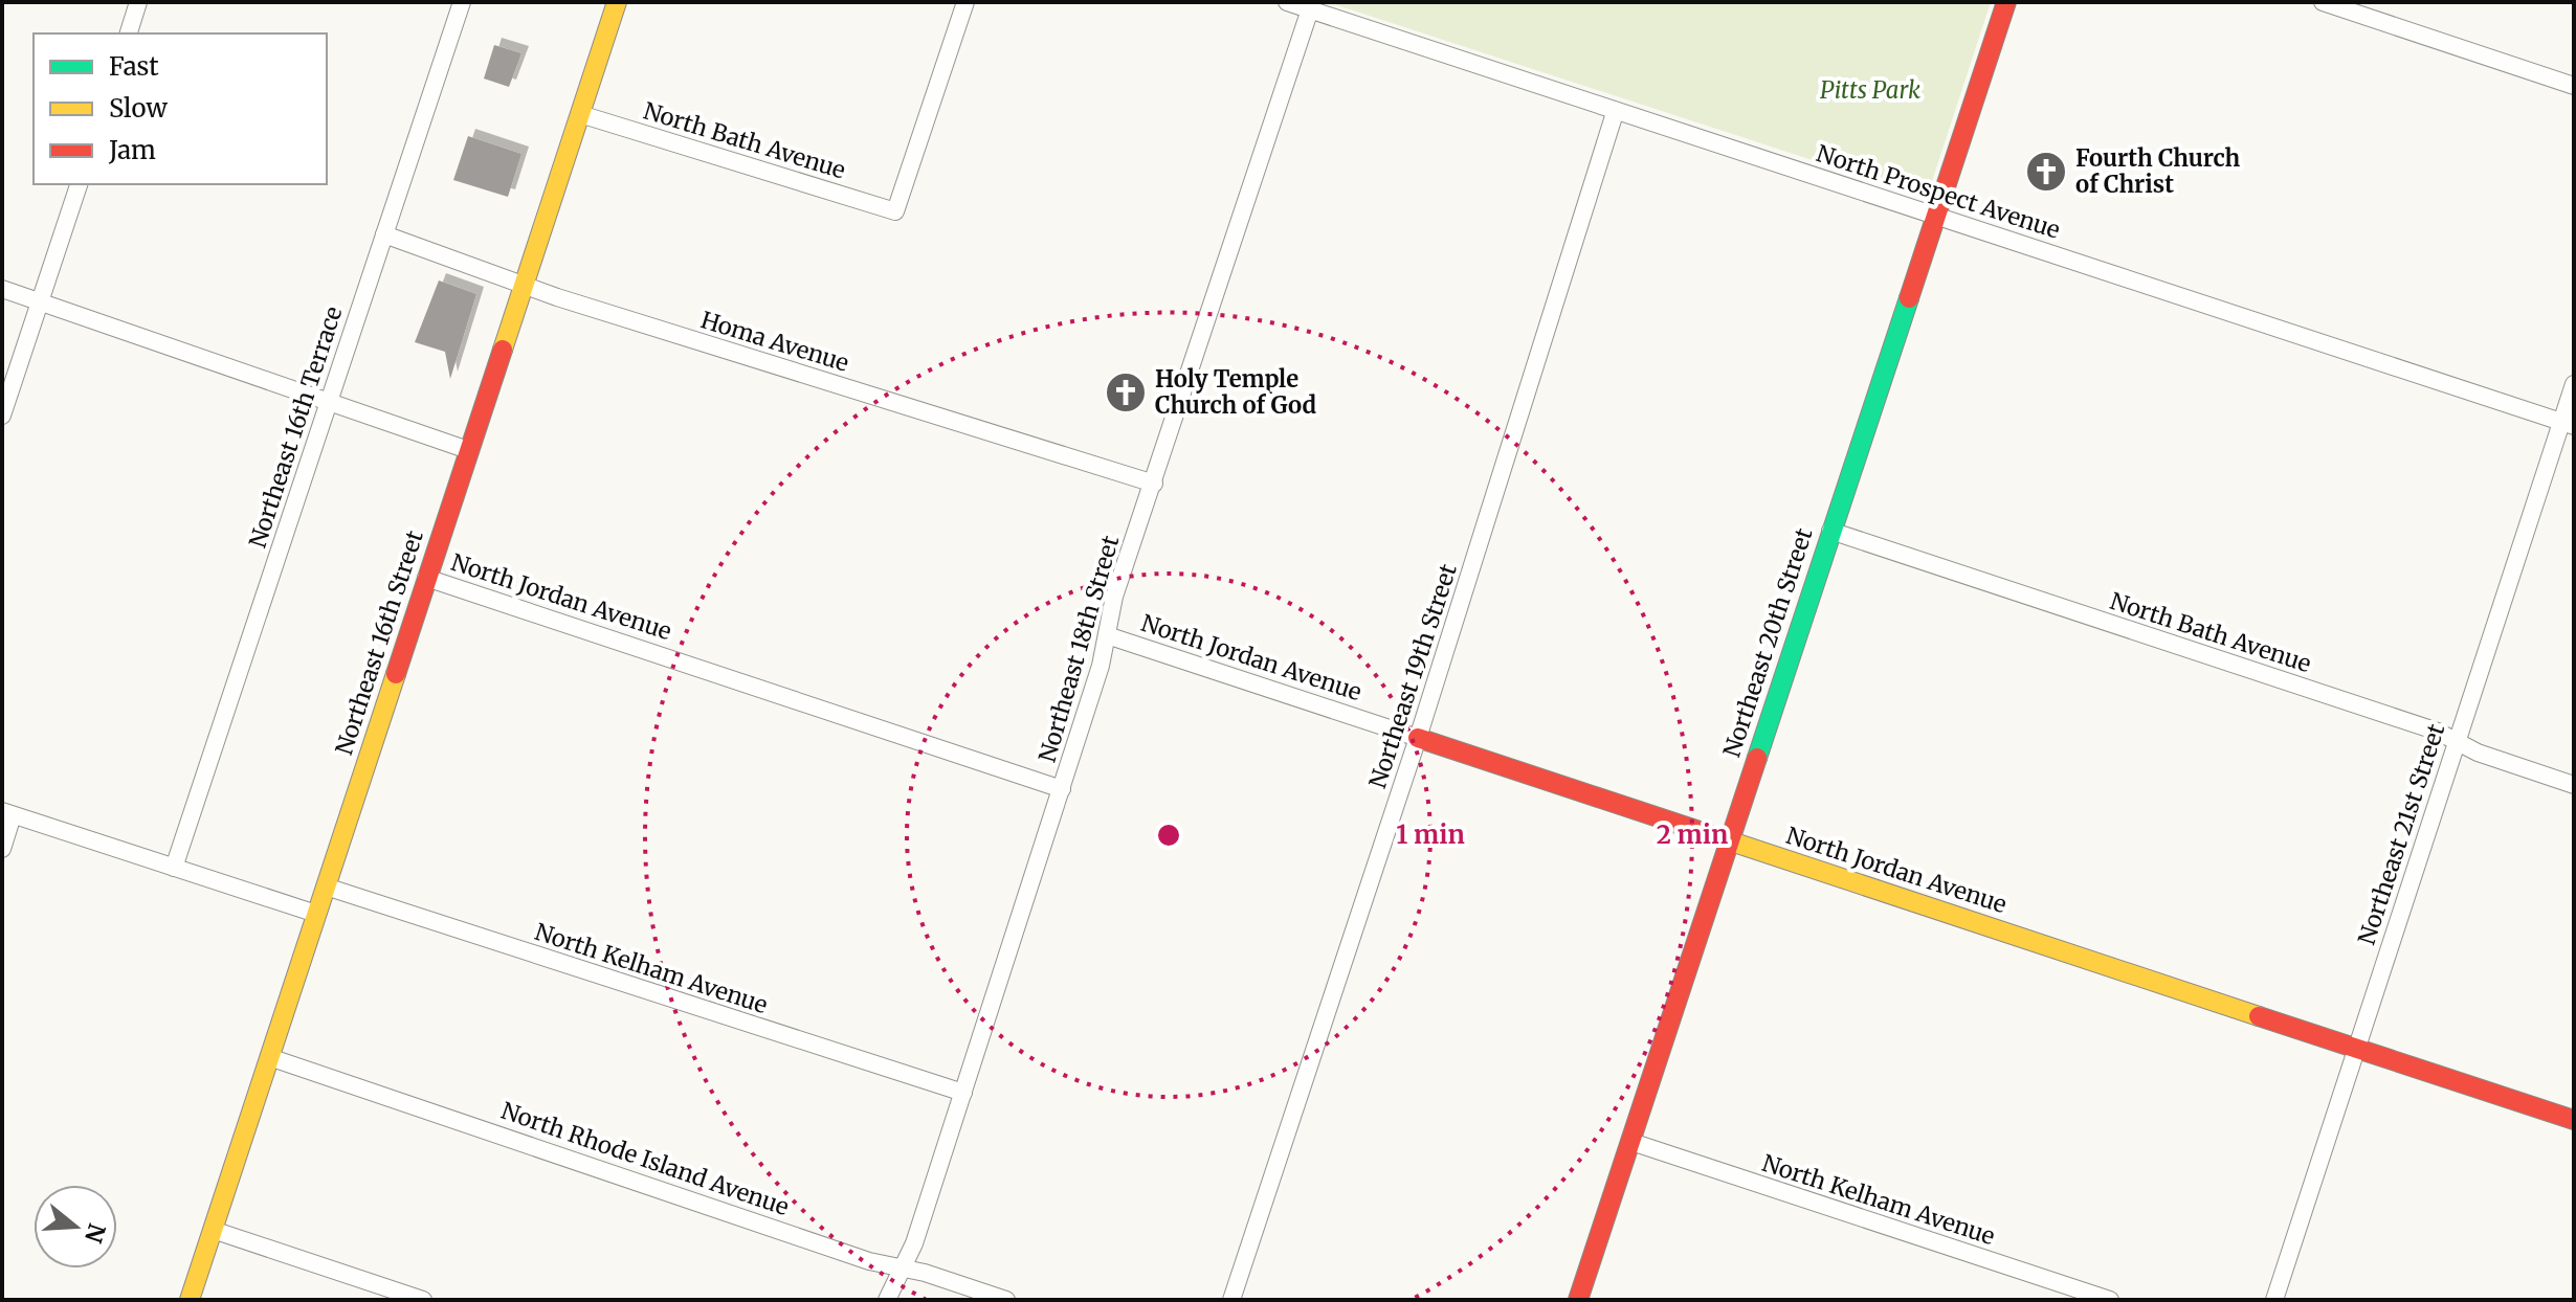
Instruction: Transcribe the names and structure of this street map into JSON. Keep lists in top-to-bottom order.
{
  "streets": {
    "street": [
      "North Bath Avenue",
      "North Prospect Avenue",
      "Homa Avenue",
      "Northeast 16th Terrace",
      "North Jordan Avenue",
      "Northeast 16th Street",
      "Northeast 20th Street",
      "Northeast 18th Street",
      "Northeast 19th Street",
      "Northeast 21st Street",
      "North Kelham Avenue",
      "North Rhode Island Avenue"
    ]
  },
  "crossings": [
    ["North Bath Avenue", "Northeast 16th Street"],
    ["North Bath Avenue", "Northeast 20th Street"],
    ["North Bath Avenue", "Northeast 21st Street"],
    ["North Prospect Avenue", "Northeast 20th Street"],
    ["North Prospect Avenue", "Northeast 18th Street"],
    ["North Prospect Avenue", "Northeast 19th Street"],
    ["North Prospect Avenue", "Northeast 21st Street"],
    ["Homa Avenue", "Northeast 16th Terrace"],
    ["Homa Avenue", "Northeast 16th Street"],
    ["Homa Avenue", "Northeast 18th Street"],
    ["North Jordan Avenue", "Northeast 16th Street"],
    ["North Jordan Avenue", "Northeast 20th Street"],
    ["North Jordan Avenue", "Northeast 18th Street"],
    ["North Jordan Avenue", "Northeast 19th Street"],
    ["North Jordan Avenue", "Northeast 21st Street"],
    ["Northeast 16th Street", "North Kelham Avenue"],
    ["Northeast 16th Street", "North Rhode Island Avenue"],
    ["Northeast 20th Street", "North Kelham Avenue"],
    ["Northeast 18th Street", "North Kelham Avenue"],
    ["Northeast 18th Street", "North Rhode Island Avenue"]
  ],
  "parks": ["Pitts Park"],
  "places": {
    "church": ["Fourth Church of Christ", "Holy Temple Church of God"]
  },
  "legend": ["Fast", "Slow", "Jam"],
  "north": "right",
  "rings": ["1 min", "2 min"]
}
